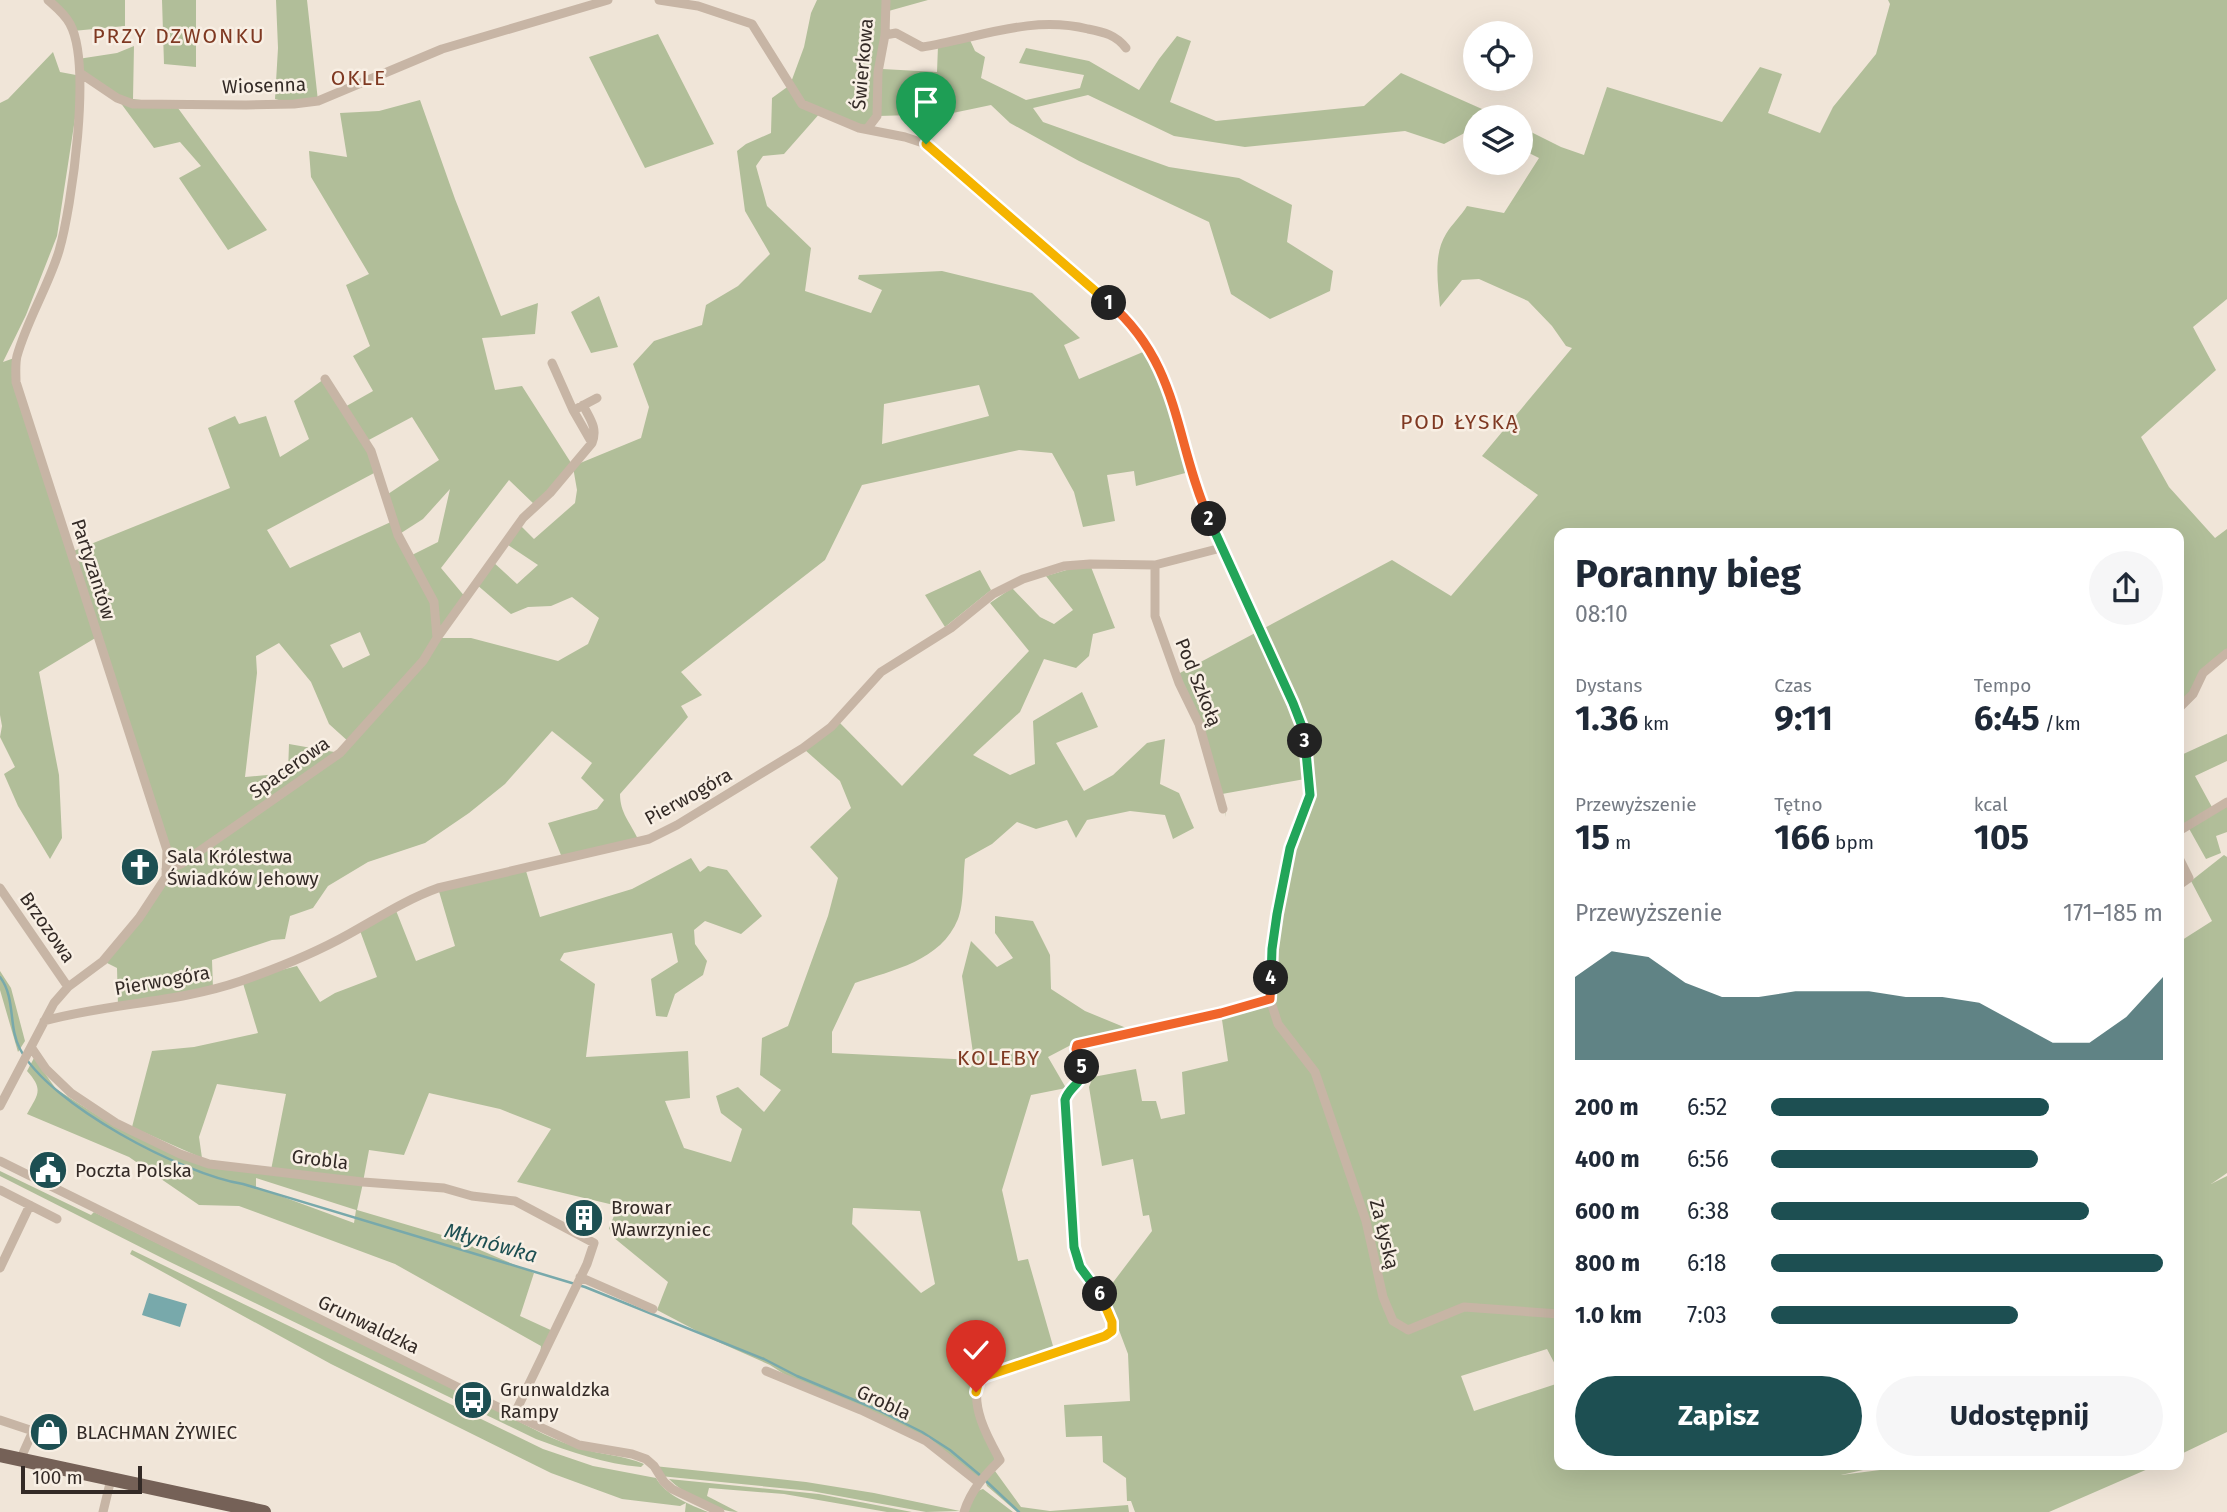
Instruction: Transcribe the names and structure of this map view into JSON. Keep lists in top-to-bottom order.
{
  "streets": {
    "street": [
      "Świerkowa",
      "Wiosenna",
      "Partyzantów",
      "Pod Szkołą",
      "Spacerowa",
      "Pierwogóra",
      "Brzozowa",
      "Grobla",
      "Za Łyską",
      "Grunwaldzka"
    ]
  },
  "crossings": [
    ["Wiosenna", "Partyzantów"],
    ["Partyzantów", "Spacerowa"],
    ["Pod Szkołą", "Pierwogóra"],
    ["Grobla", "Grunwaldzka"]
  ],
  "districts": [
    "PRZY DZWONKU",
    "OKLE",
    "POD ŁYSKĄ",
    "KOLEBY"
  ],
  "water": ["Młynówka"],
  "places": {
    "church": ["Sala Królestwa Świadków Jehowy"],
    "public building": ["Poczta Polska"],
    "building": ["Browar Wawrzyniec"],
    "bus stop": ["Grunwaldzka Rampy"],
    "shop": ["BLACHMAN ŻYWIEC"]
  },
  "scale_bar": "100 m",
  "page": {
    "pins": [
      "1",
      "2",
      "3",
      "4",
      "5",
      "6"
    ],
    "heading": ["Poranny bieg", "08:10"],
    "stats": [
      ["Dystans", "1.36 km"],
      ["Czas", "9:11"],
      ["Tempo", "6:45 /km"],
      ["Przewyższenie", "15 m"],
      ["Tętno", "166 bpm"],
      ["kcal", "105"]
    ],
    "chart": ["Przewyższenie", "171–185 m"],
    "list": [
      {
        "name": "200 m",
        "note": "6:52"
      },
      {
        "name": "400 m",
        "note": "6:56"
      },
      {
        "name": "600 m",
        "note": "6:38"
      },
      {
        "name": "800 m",
        "note": "6:18"
      },
      {
        "name": "1.0 km",
        "note": "7:03"
      }
    ],
    "buttons": ["Zapisz", "Udostępnij"],
    "scale": "100 m"
  }
}
